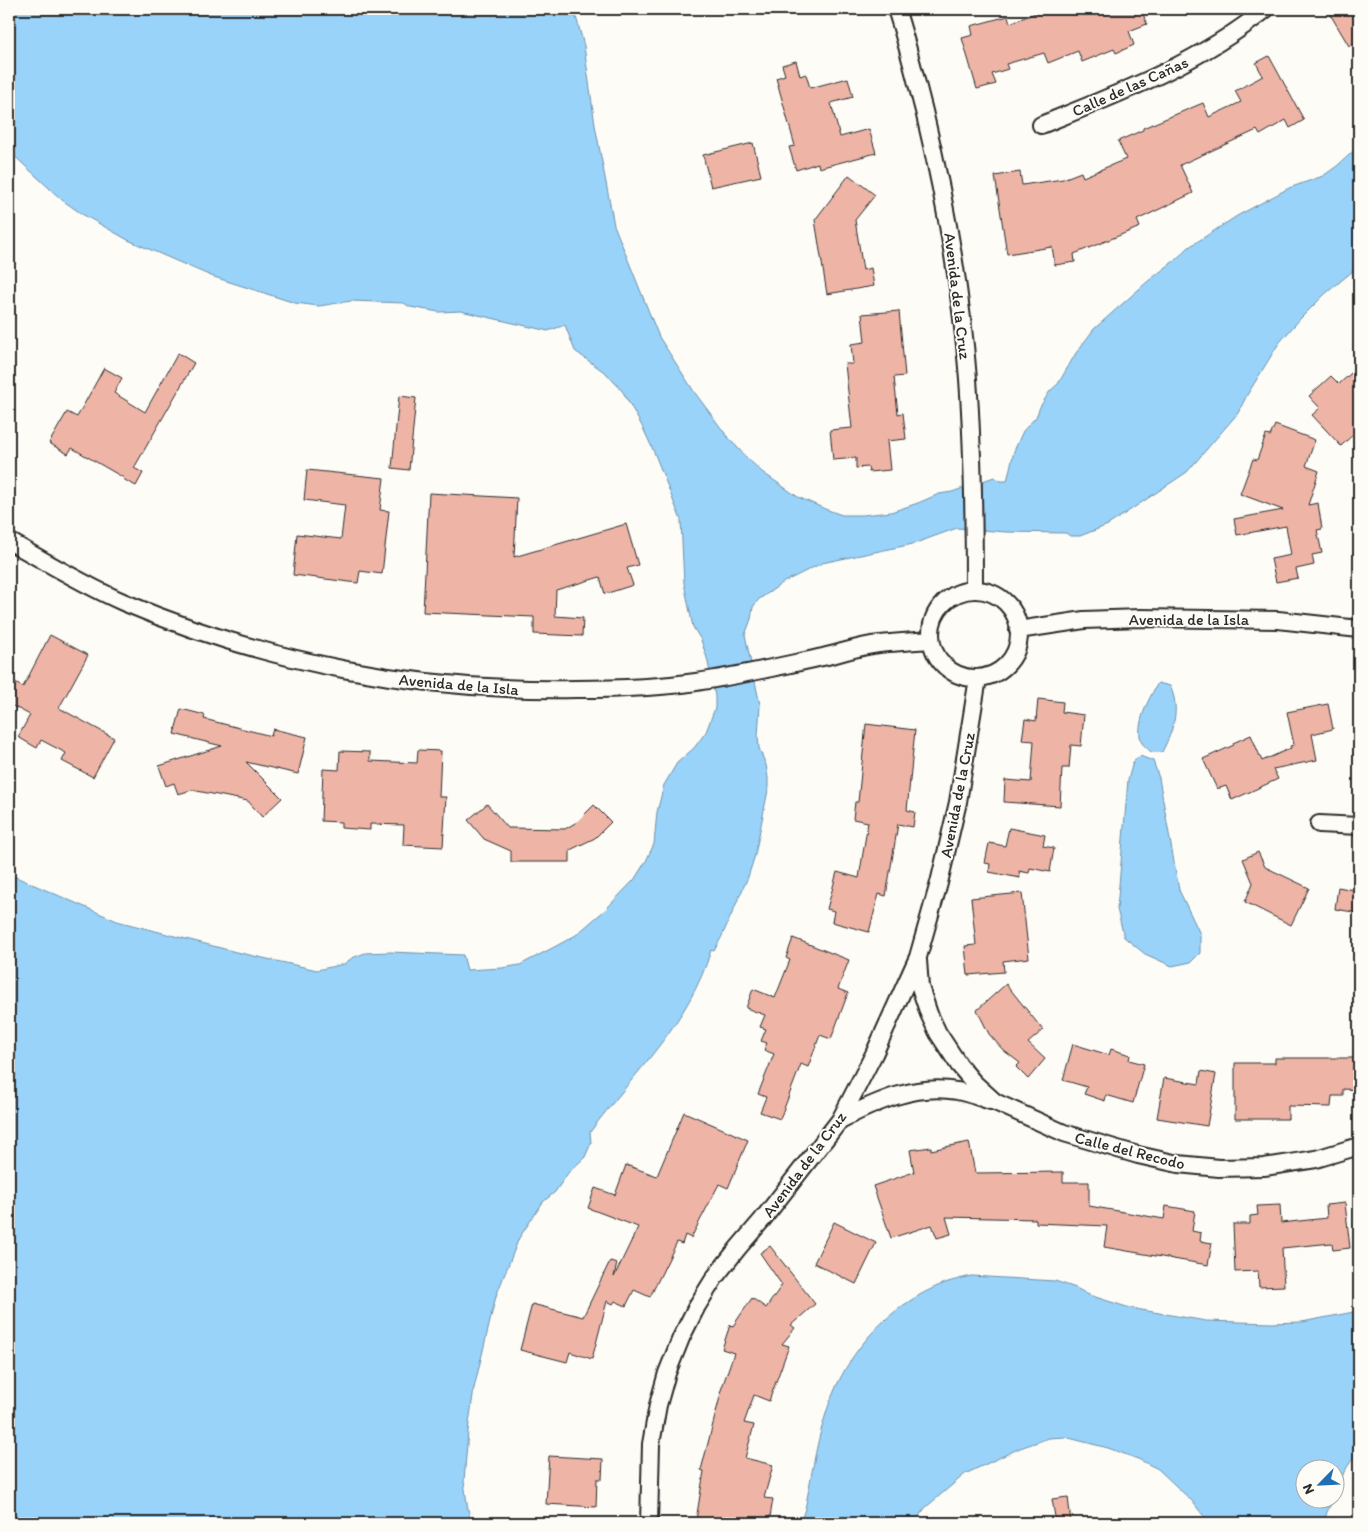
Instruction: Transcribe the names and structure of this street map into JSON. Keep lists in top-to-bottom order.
{
  "streets": {
    "street": [
      "Calle de las Cañas",
      "Avenida de la Cruz",
      "Avenida de la Isla",
      "Calle del Recodo"
    ]
  },
  "crossings": [
    ["Avenida de la Cruz", "Avenida de la Isla"],
    ["Avenida de la Cruz", "Calle del Recodo"]
  ],
  "north": "bottom left"
}
